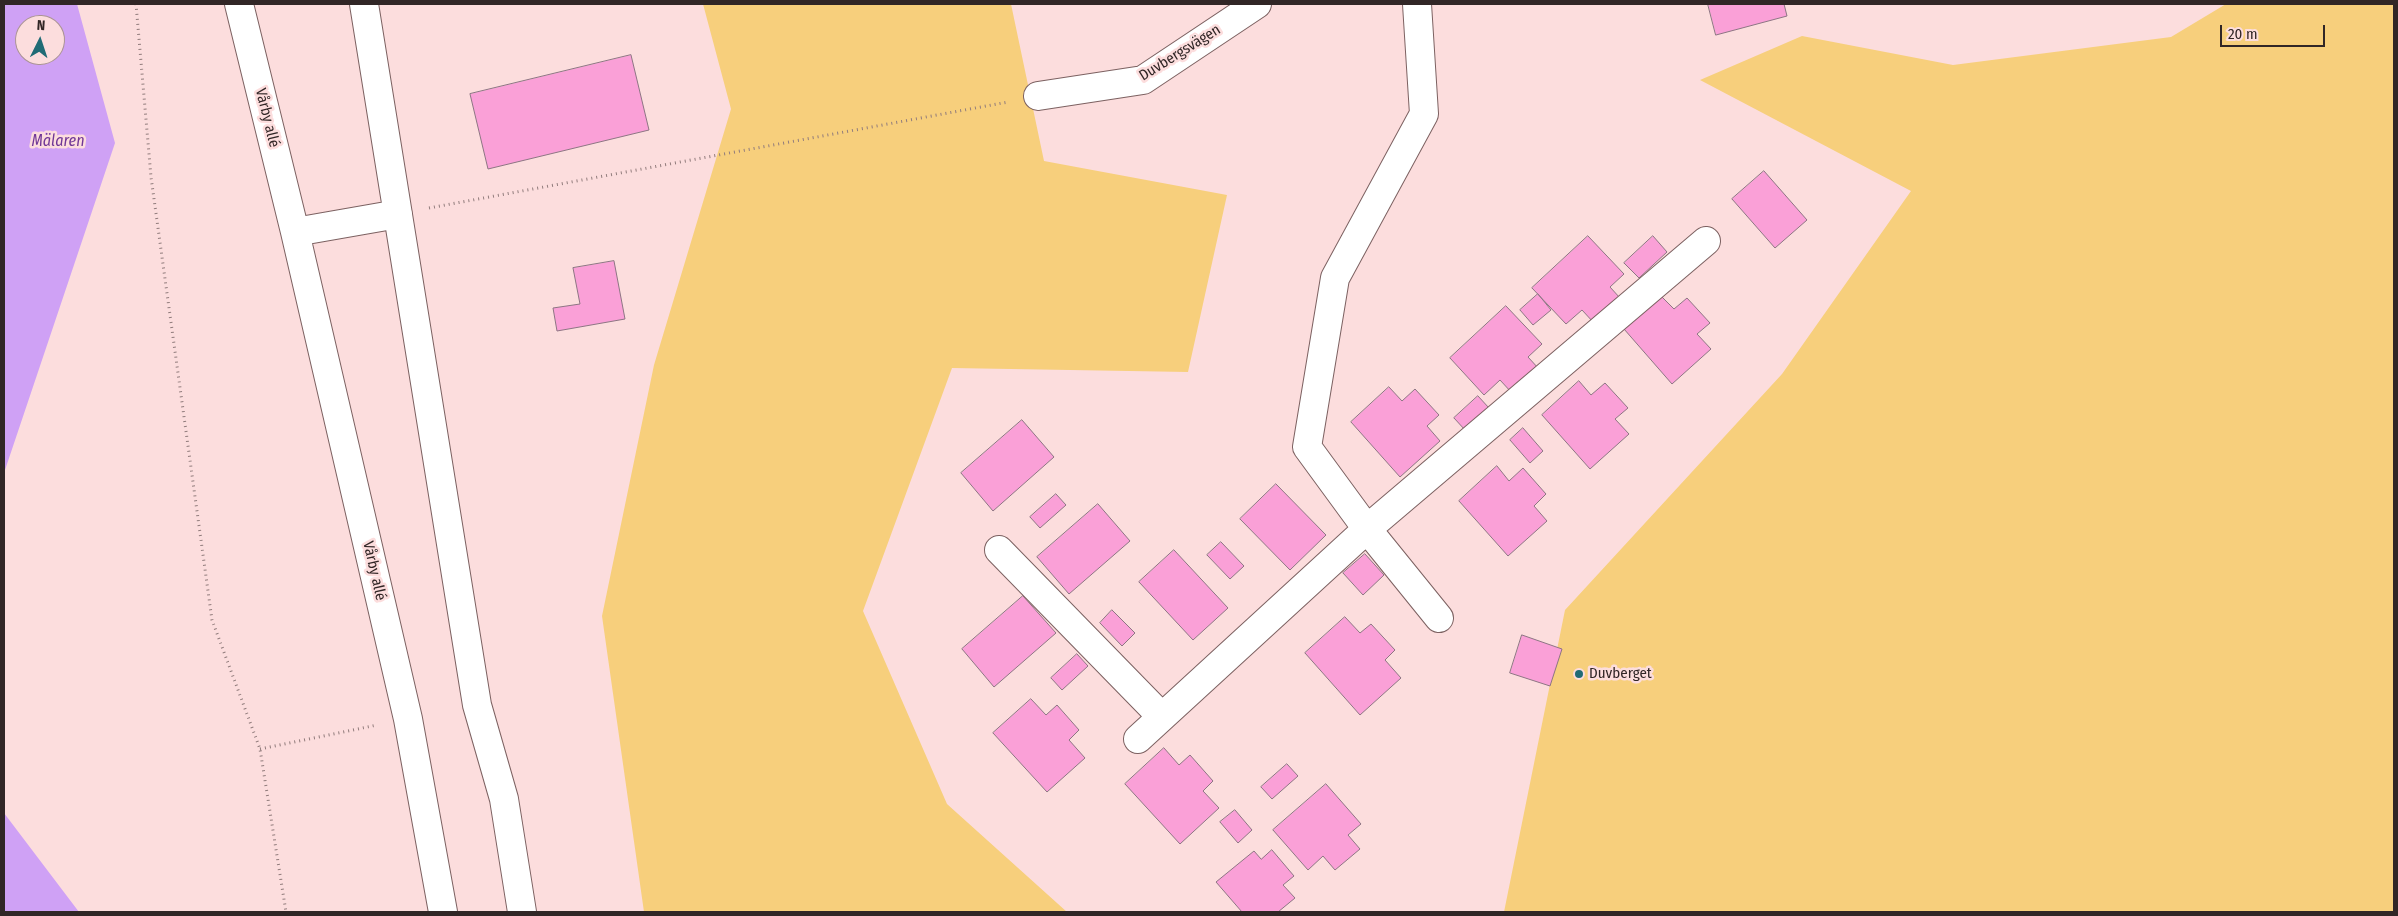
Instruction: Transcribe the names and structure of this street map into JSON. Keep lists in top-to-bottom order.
{
  "streets": {
    "street": ["Duvbergsvägen", "Vårby allé"]
  },
  "water": ["Mälaren"],
  "places": ["Duvberget"],
  "scale_bar": "20 m",
  "north": "top"
}
